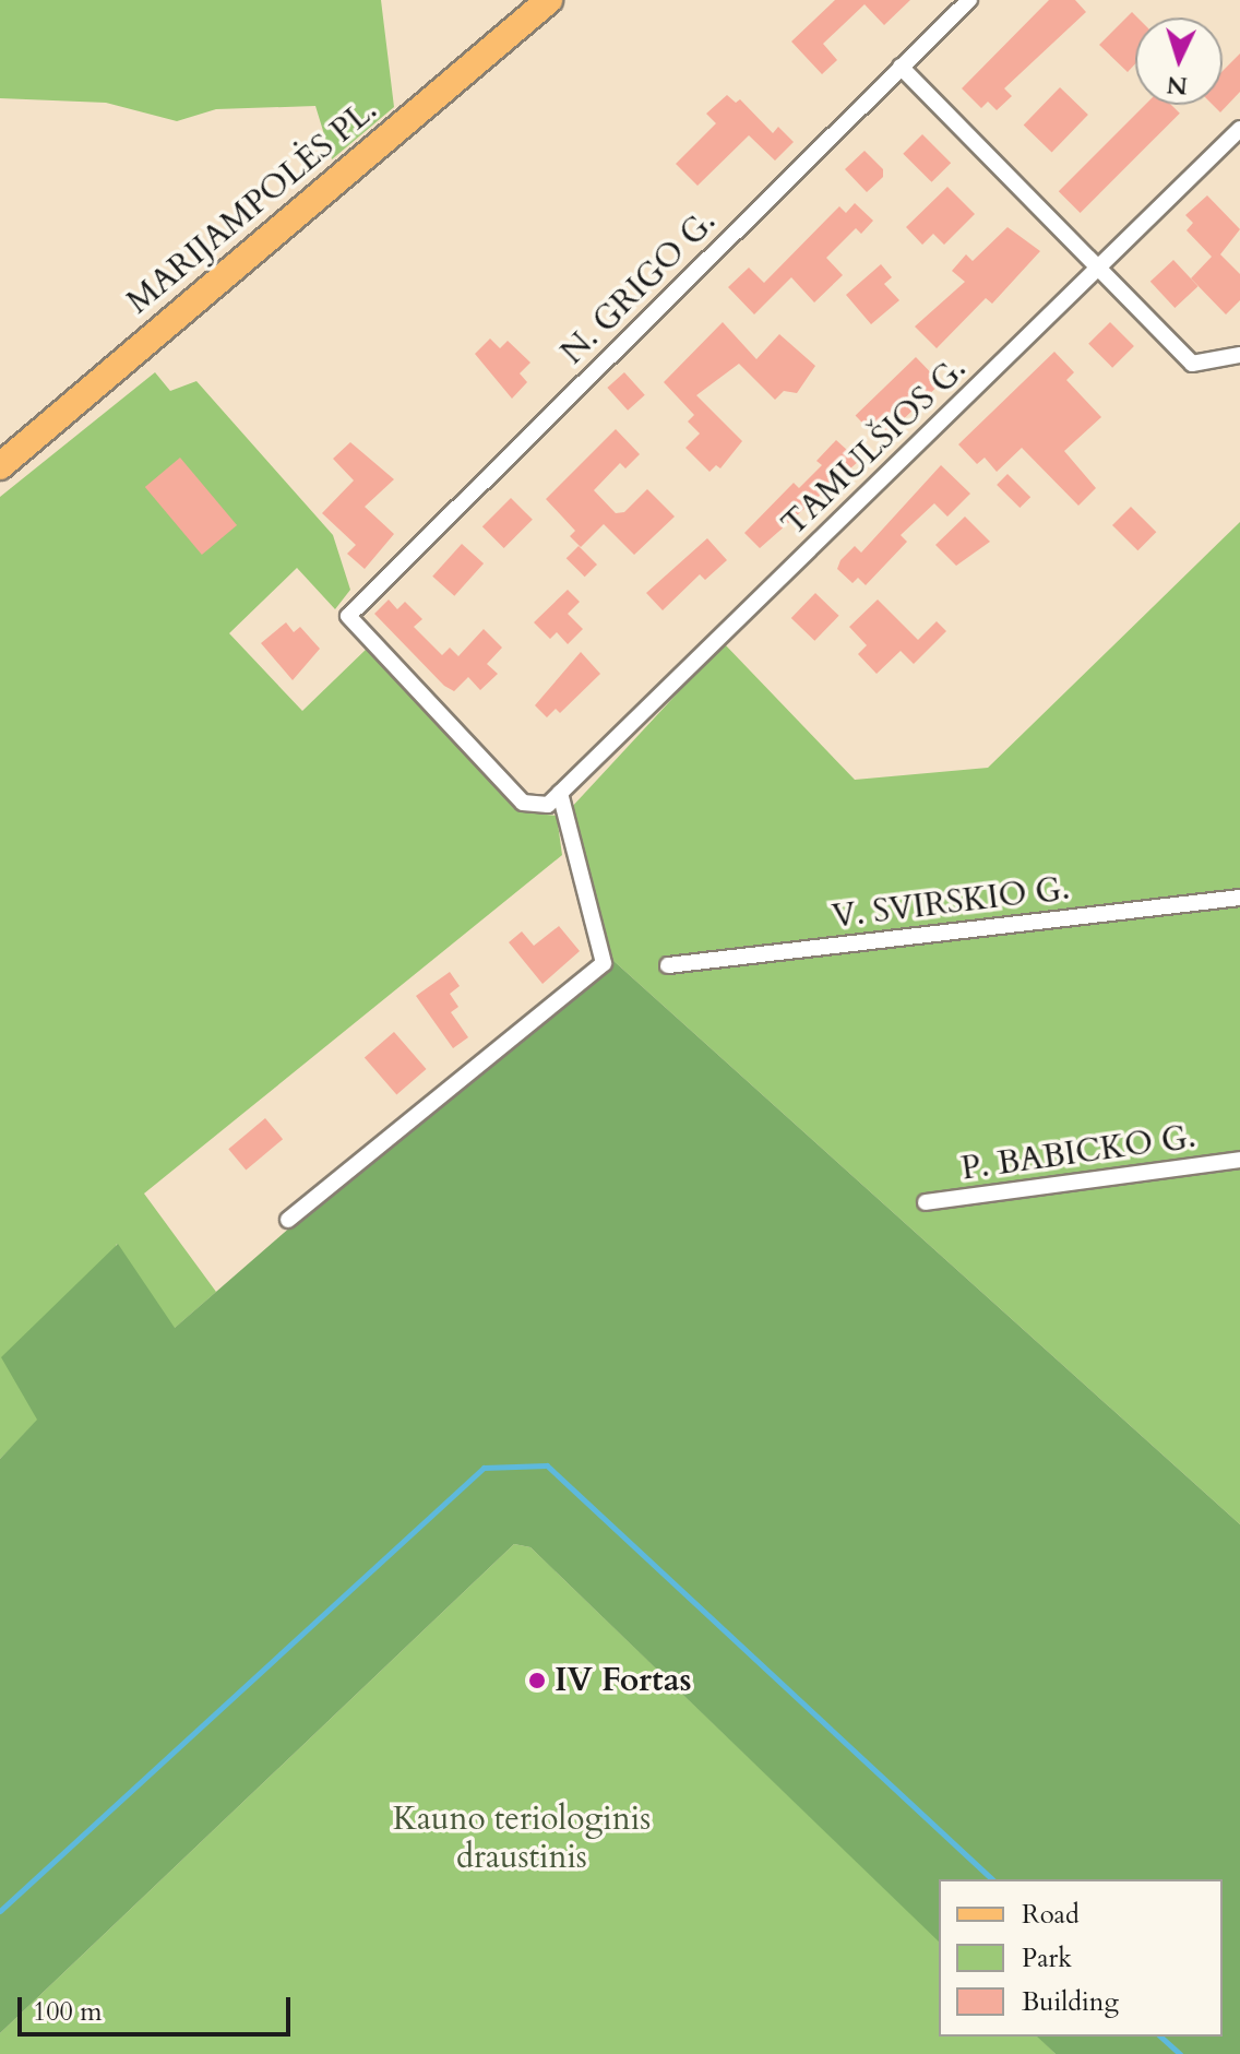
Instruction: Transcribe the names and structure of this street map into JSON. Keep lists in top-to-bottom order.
{
  "streets": {
    "main road": ["MARIJAMPOLĖS PL."],
    "street": [
      "N. GRIGO G.",
      "TAMULŠIOS G.",
      "V. SVIRSKIO G.",
      "P. BABICKO G."
    ]
  },
  "crossings": [
    ["N. GRIGO G.", "TAMULŠIOS G."]
  ],
  "parks": ["Kauno teriologinis draustinis"],
  "places": ["IV Fortas"],
  "legend": ["Road", "Park", "Building"],
  "scale_bar": "100 m",
  "north": "bottom"
}
